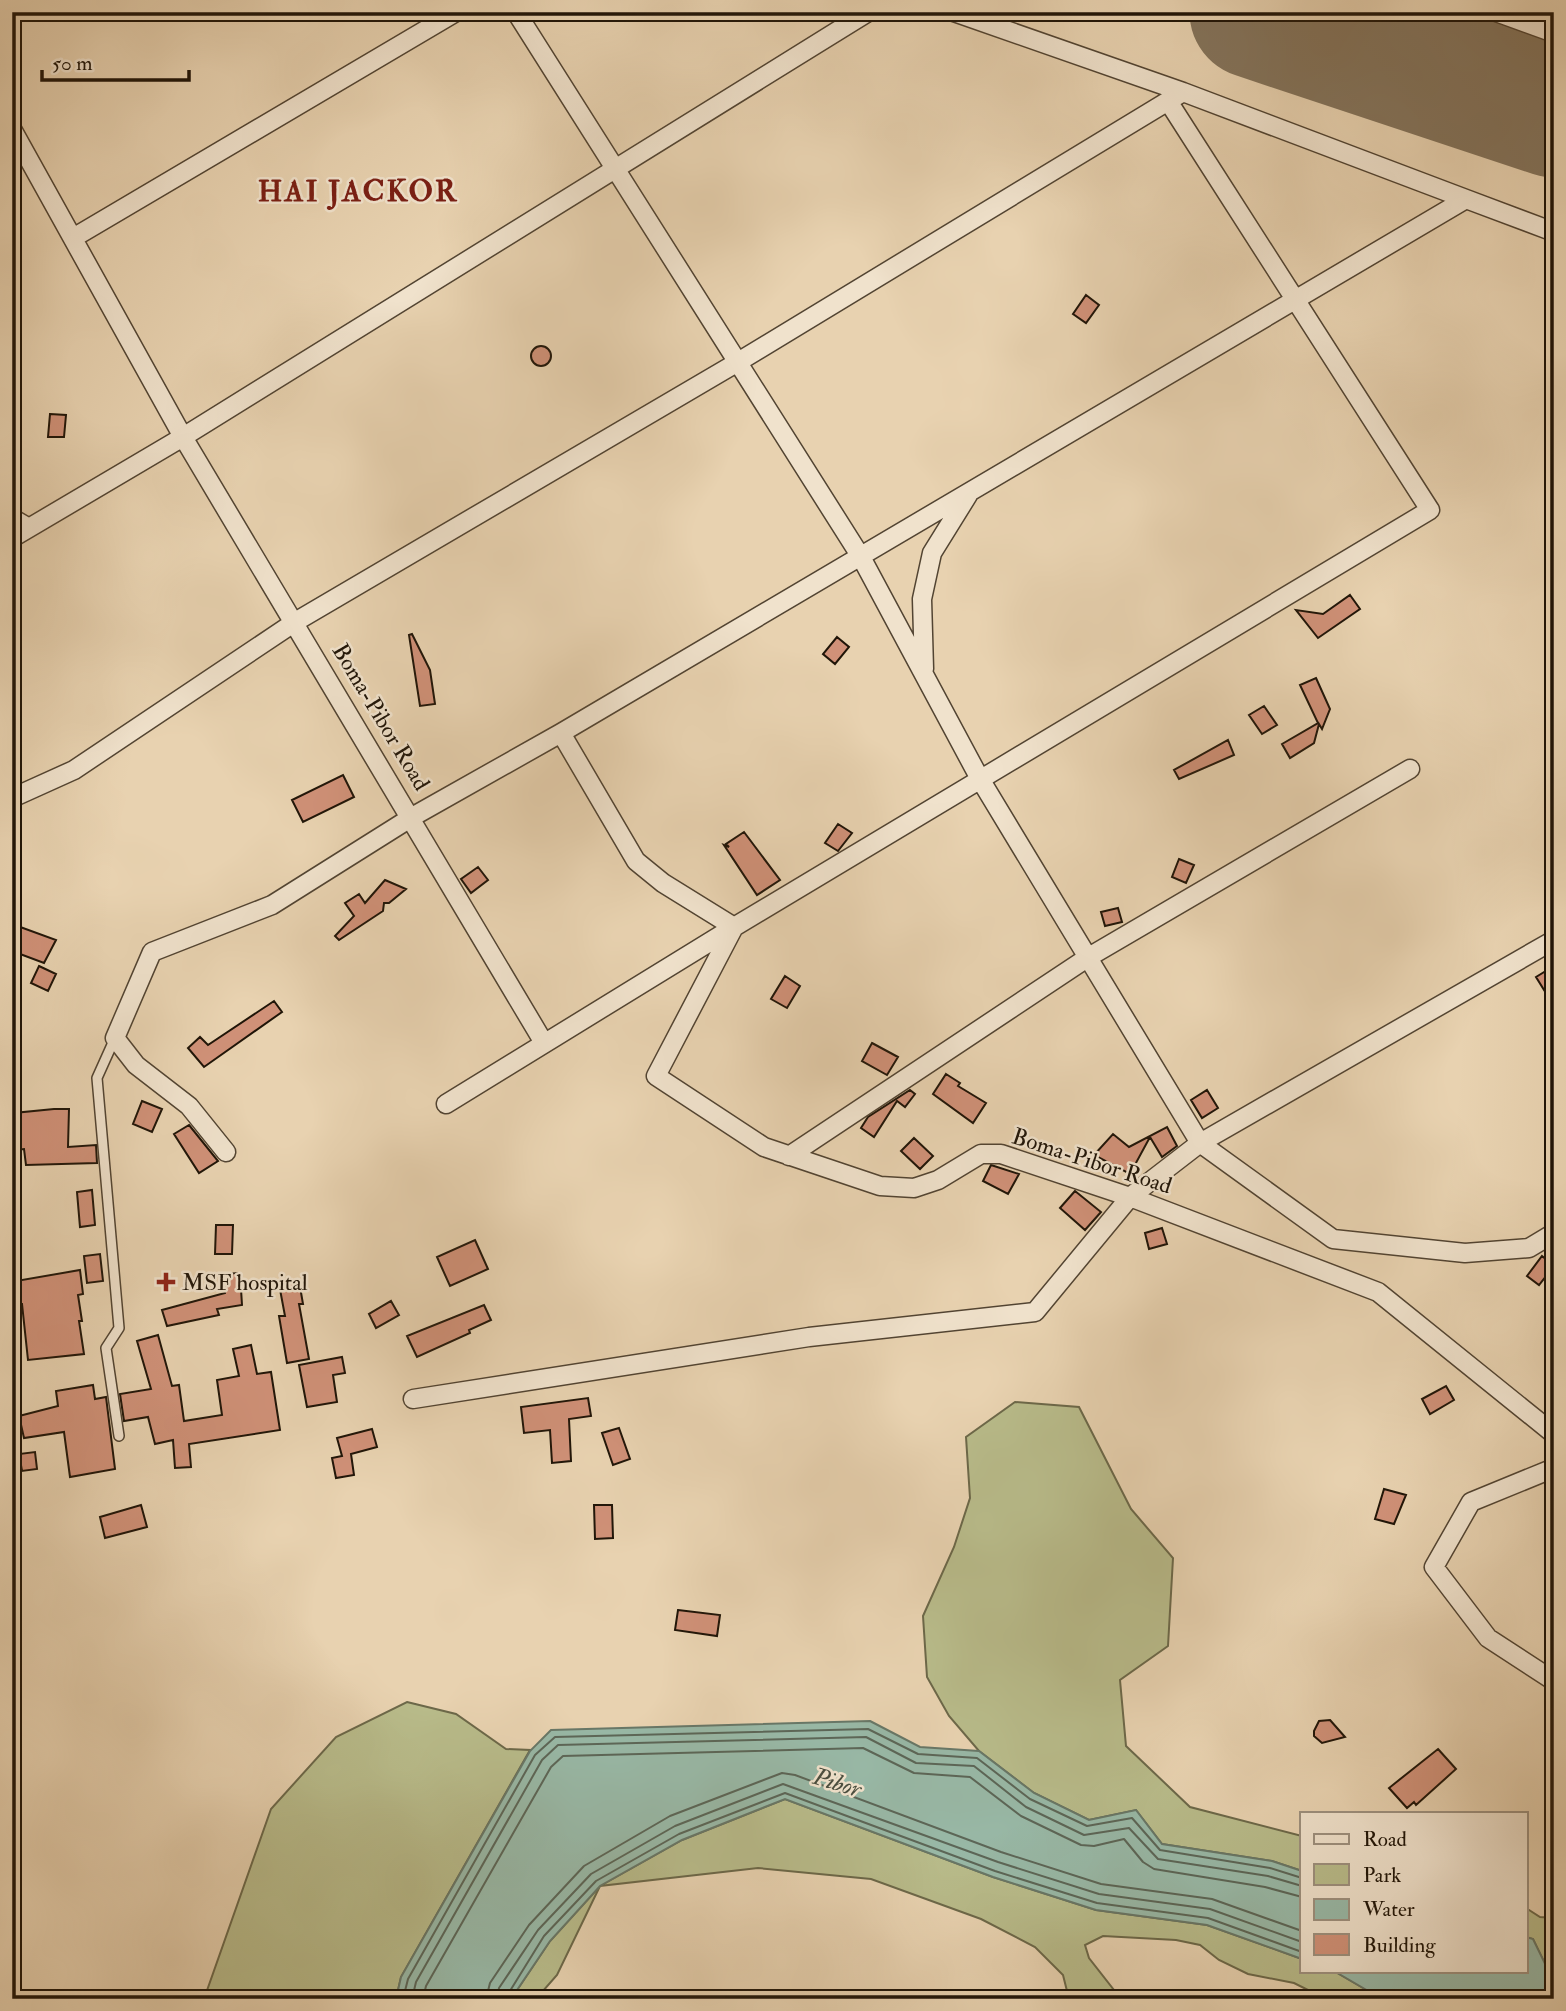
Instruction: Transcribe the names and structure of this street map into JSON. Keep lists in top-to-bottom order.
{
  "streets": {
    "street": ["Boma-Pibor Road"]
  },
  "districts": ["HAI JACKOR"],
  "water": ["Pibor"],
  "places": {
    "health": ["MSF hospital"]
  },
  "legend": [
    "Road",
    "Park",
    "Water",
    "Building"
  ],
  "scale_bar": "50 m"
}
